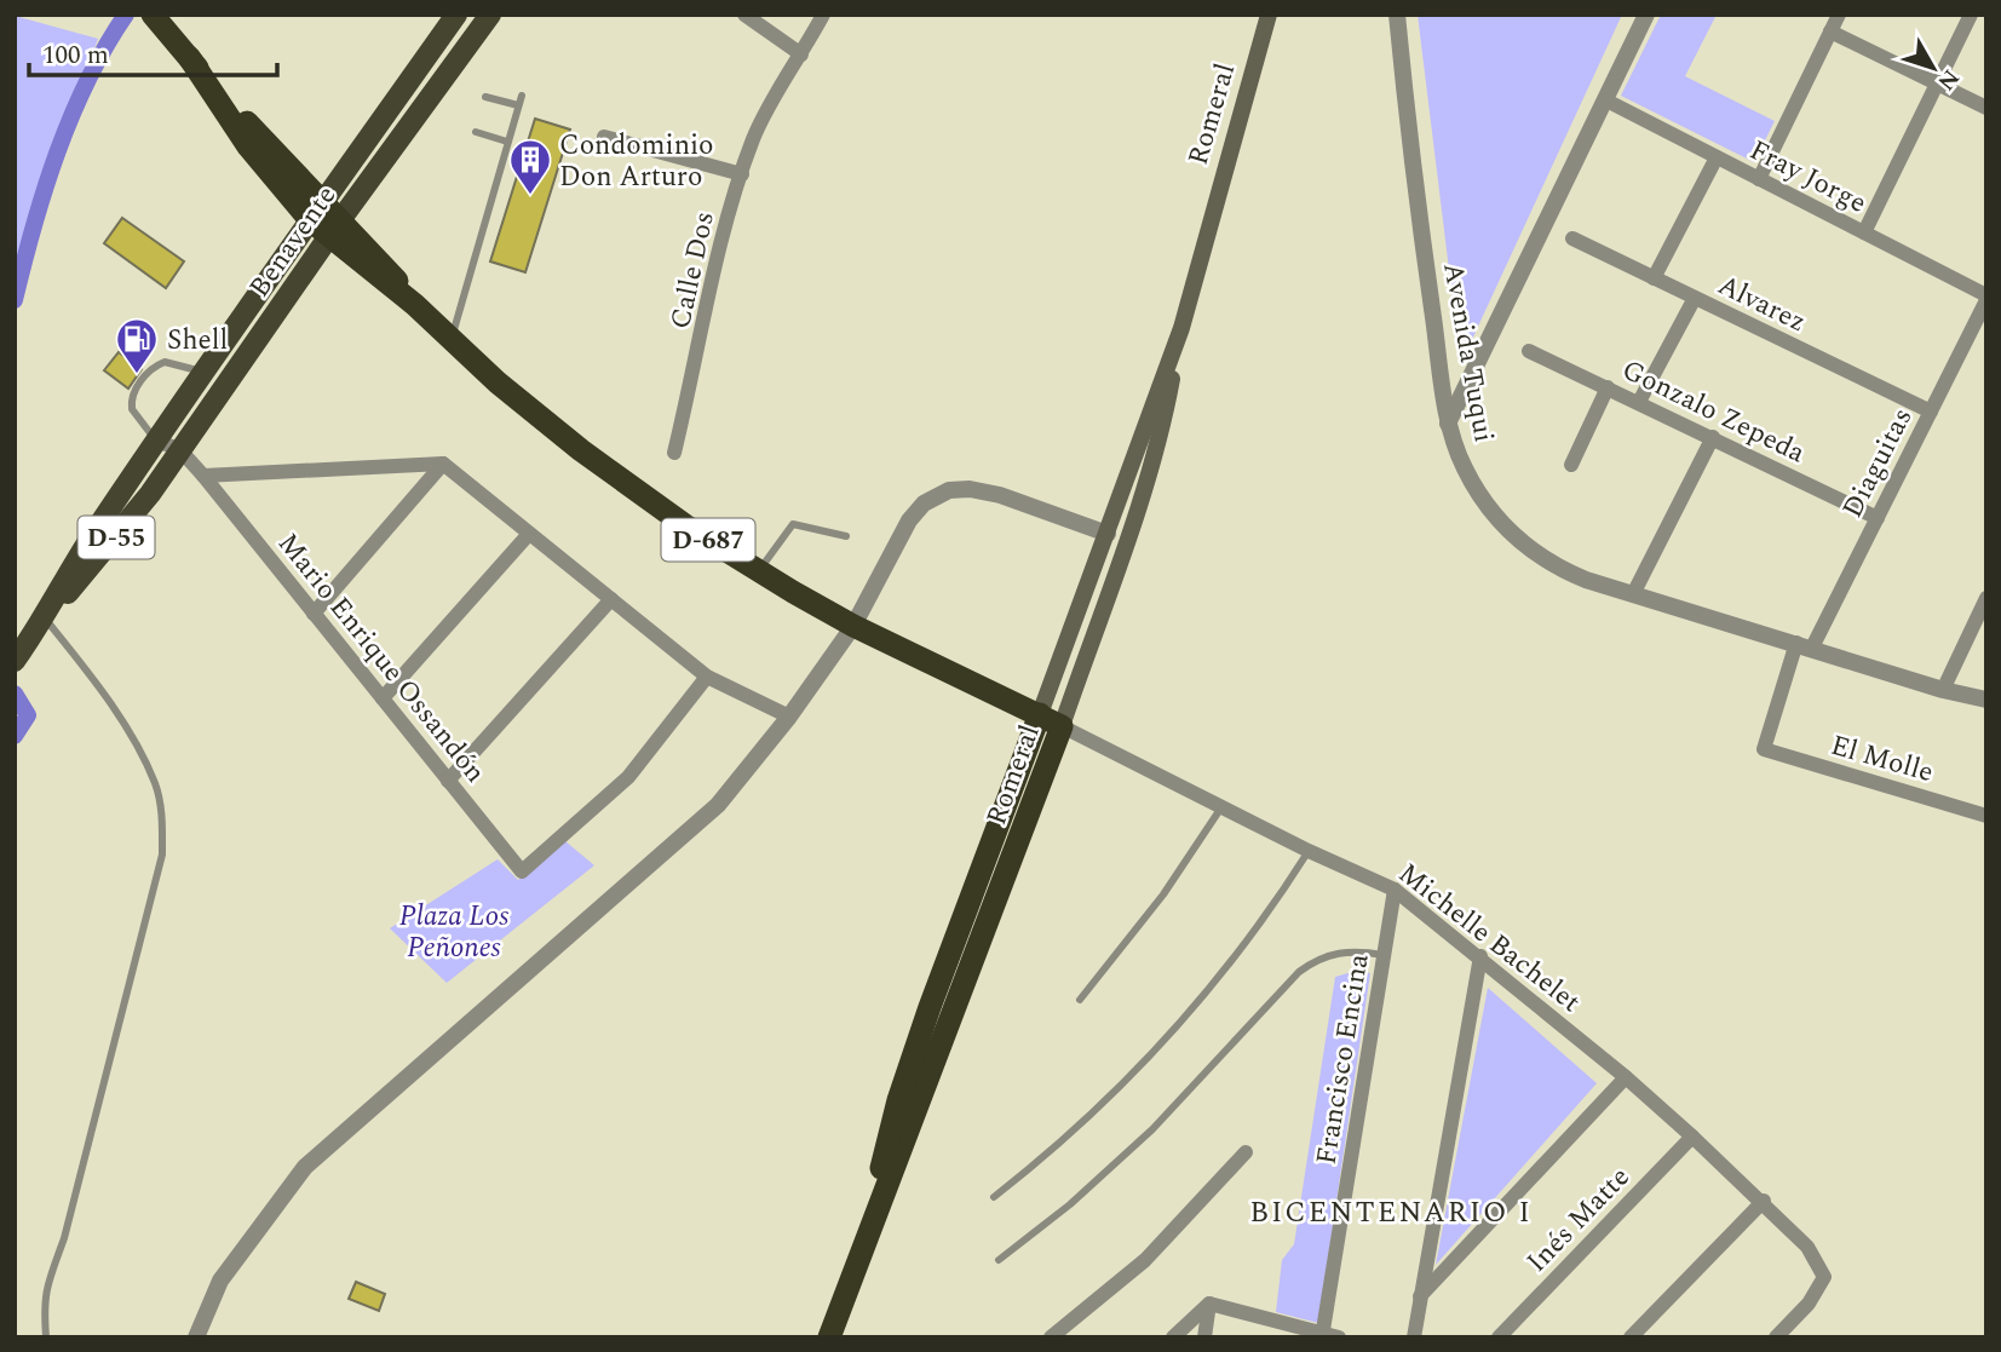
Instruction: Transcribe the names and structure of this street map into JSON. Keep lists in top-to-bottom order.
{
  "streets": {
    "highway": ["Romeral", "D-687"],
    "main road": ["Benavente", "D-55"],
    "street": [
      "Fray Jorge",
      "Calle Dos",
      "Alvarez",
      "Avenida Tuqui",
      "Gonzalo Zepeda",
      "Diaguitas",
      "Mario Enrique Ossandón",
      "El Molle",
      "Michelle Bachelet",
      "Francisco Encina",
      "Inés Matte"
    ]
  },
  "crossings": [
    ["Romeral", "D-687"],
    ["Romeral", "Michelle Bachelet"],
    ["Fray Jorge", "Diaguitas"],
    ["Benavente", "D-687"],
    ["Benavente", "Mario Enrique Ossandón"],
    ["Alvarez", "Diaguitas"],
    ["Avenida Tuqui", "Diaguitas"],
    ["Gonzalo Zepeda", "Diaguitas"],
    ["Diaguitas", "El Molle"],
    ["D-687", "Michelle Bachelet"],
    ["Michelle Bachelet", "Francisco Encina"],
    ["Michelle Bachelet", "Inés Matte"]
  ],
  "districts": ["BICENTENARIO I"],
  "parks": ["Plaza Los Peñones"],
  "places": {
    "building": ["Condominio Don Arturo"],
    "fuel station": ["Shell"]
  },
  "scale_bar": "100 m",
  "north": "bottom right"
}
